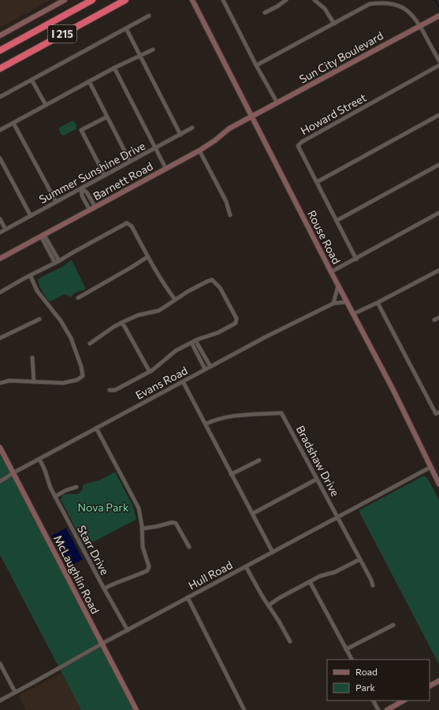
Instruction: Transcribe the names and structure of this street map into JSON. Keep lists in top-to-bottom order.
{
  "streets": {
    "highway": ["I 215"],
    "street": [
      "Sun City Boulevard",
      "Howard Street",
      "Summer Sunshine Drive",
      "Barnett Road",
      "Rouse Road",
      "Evans Road",
      "Bradshaw Drive",
      "Starr Drive",
      "McLaughlin Road",
      "Hull Road"
    ]
  },
  "crossings": [
    ["Sun City Boulevard", "Barnett Road"],
    ["Sun City Boulevard", "Rouse Road"],
    ["Barnett Road", "Rouse Road"],
    ["Rouse Road", "Evans Road"],
    ["Rouse Road", "Hull Road"],
    ["Evans Road", "Starr Drive"],
    ["Evans Road", "McLaughlin Road"],
    ["Bradshaw Drive", "Hull Road"],
    ["Starr Drive", "Hull Road"],
    ["McLaughlin Road", "Hull Road"]
  ],
  "parks": ["Nova Park"],
  "legend": ["Road", "Park"]
}
